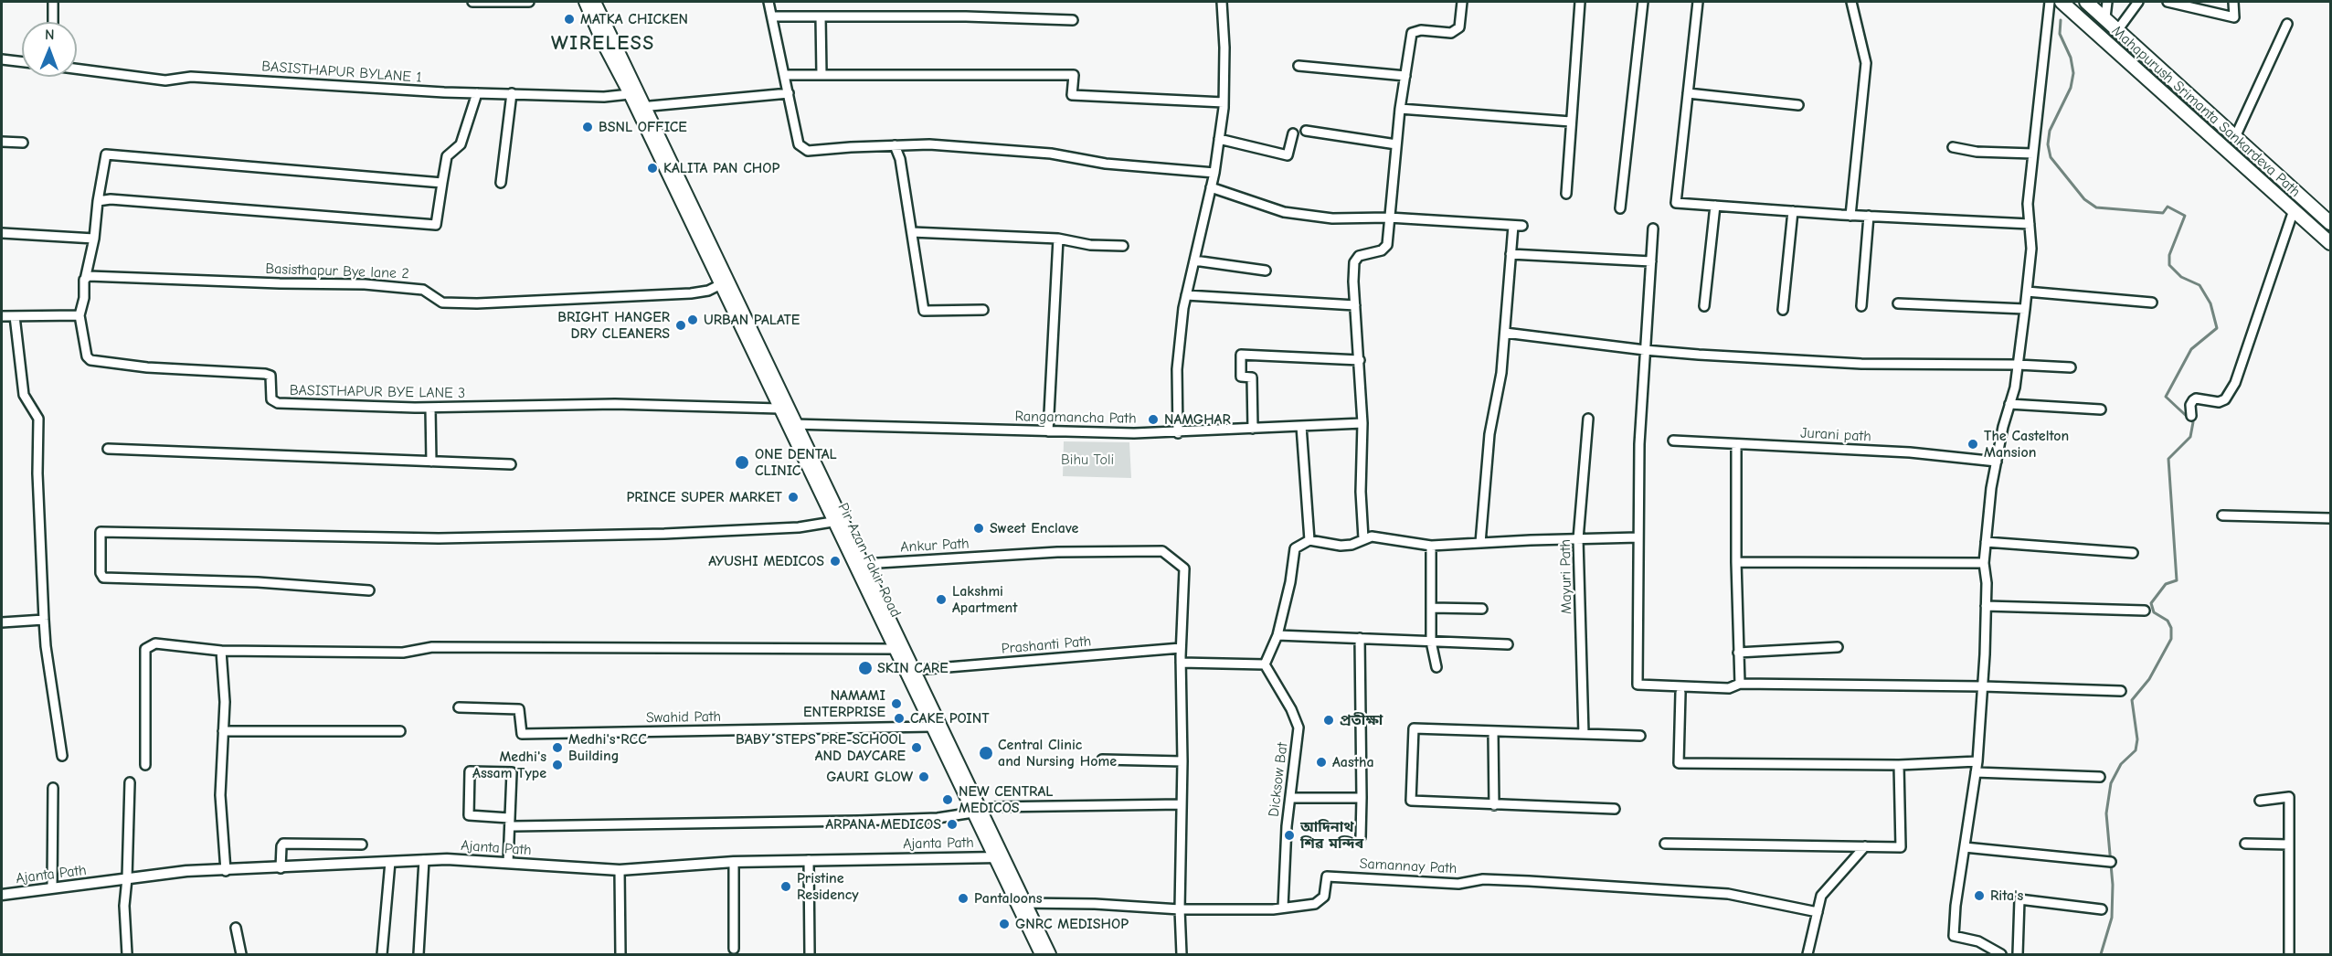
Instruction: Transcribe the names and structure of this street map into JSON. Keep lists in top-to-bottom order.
{
  "streets": {
    "main road": ["Mahapurush Srimanta Sankardeva Path", "Pir Azan Fakir Road"],
    "street": [
      "BASISTHAPUR BYLANE 1",
      "Basisthapur Bye lane 2",
      "BASISTHAPUR BYE LANE 3",
      "Rangamancha Path",
      "Jurani path",
      "Ankur Path",
      "Mayuri Path",
      "Prashanti Path",
      "Swahid Path",
      "Dicksow Bat",
      "Ajanta Path",
      "Samannay Path"
    ]
  },
  "crossings": [
    ["BASISTHAPUR BYLANE 1", "Pir Azan Fakir Road"],
    ["Basisthapur Bye lane 2", "Pir Azan Fakir Road"],
    ["BASISTHAPUR BYE LANE 3", "Pir Azan Fakir Road"],
    ["Rangamancha Path", "Pir Azan Fakir Road"],
    ["Ankur Path", "Pir Azan Fakir Road"],
    ["Ankur Path", "Prashanti Path"],
    ["Pir Azan Fakir Road", "Prashanti Path"],
    ["Pir Azan Fakir Road", "Swahid Path"],
    ["Pir Azan Fakir Road", "Ajanta Path"],
    ["Pir Azan Fakir Road", "Samannay Path"],
    ["Dicksow Bat", "Samannay Path"]
  ],
  "districts": ["WIRELESS"],
  "parks": ["Bihu Toli"],
  "places": [
    "MATKA CHICKEN",
    "BSNL OFFICE",
    "KALITA PAN CHOP",
    "URBAN PALATE",
    "BRIGHT HANGER DRY CLEANERS",
    "NAMGHAR",
    "The Castelton Mansion",
    "ONE DENTAL CLINIC",
    "PRINCE SUPER MARKET",
    "Sweet Enclave",
    "AYUSHI MEDICOS",
    "Lakshmi Apartment",
    "SKIN CARE",
    "NAMAMI ENTERPRISE",
    "CAKE POINT",
    "প্রতীক্ষা",
    "Medhi's RCC Building",
    "BABY STEPS PRE-SCHOOL AND DAYCARE",
    "Central Clinic and Nursing Home",
    "Aastha",
    "Medhi's Assam Type",
    "GAURI GLOW",
    "NEW CENTRAL MEDICOS",
    "ARPANA MEDICOS",
    "আদিনাথ শিৱ মন্দিৰ",
    "Pristine Residency",
    "Rita's",
    "Pantaloons",
    "GNRC MEDISHOP"
  ],
  "north": "top"
}
